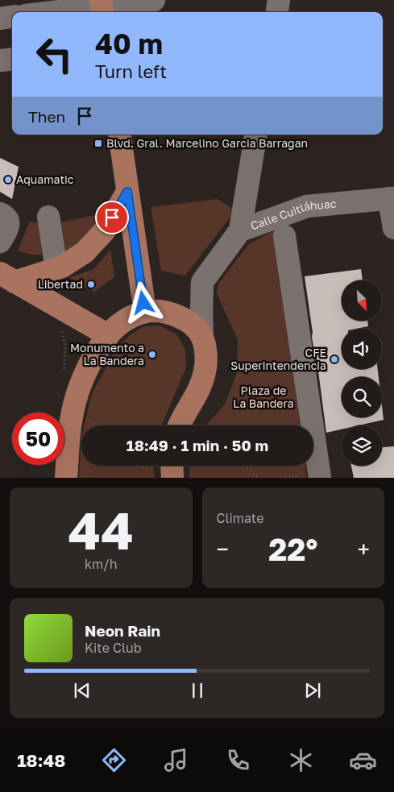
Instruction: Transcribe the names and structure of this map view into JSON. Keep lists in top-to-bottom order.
{
  "streets": {
    "street": ["Calle Cuitláhuac"]
  },
  "parks": ["Plaza de La Bandera"],
  "places": {
    "transit": ["Blvd. Gral. Marcelino Garcia Barragan"],
    "other": [
      "Aquamatic",
      "Libertad",
      "Monumento a La Bandera",
      "CFE Superintendencia"
    ]
  },
  "north": "bottom right",
  "page": {
    "turn": ["40 m", "Turn left"],
    "then": "Then",
    "limit": "50",
    "trip": "18:49 · 1 min · 50 m",
    "tile": [
      ["44", "km/h"],
      "Climate"
    ],
    "heat": ["−", "22°", "+"],
    "song": ["Neon Rain", "Kite Club"],
    "tabs": "18:48"
  }
}
